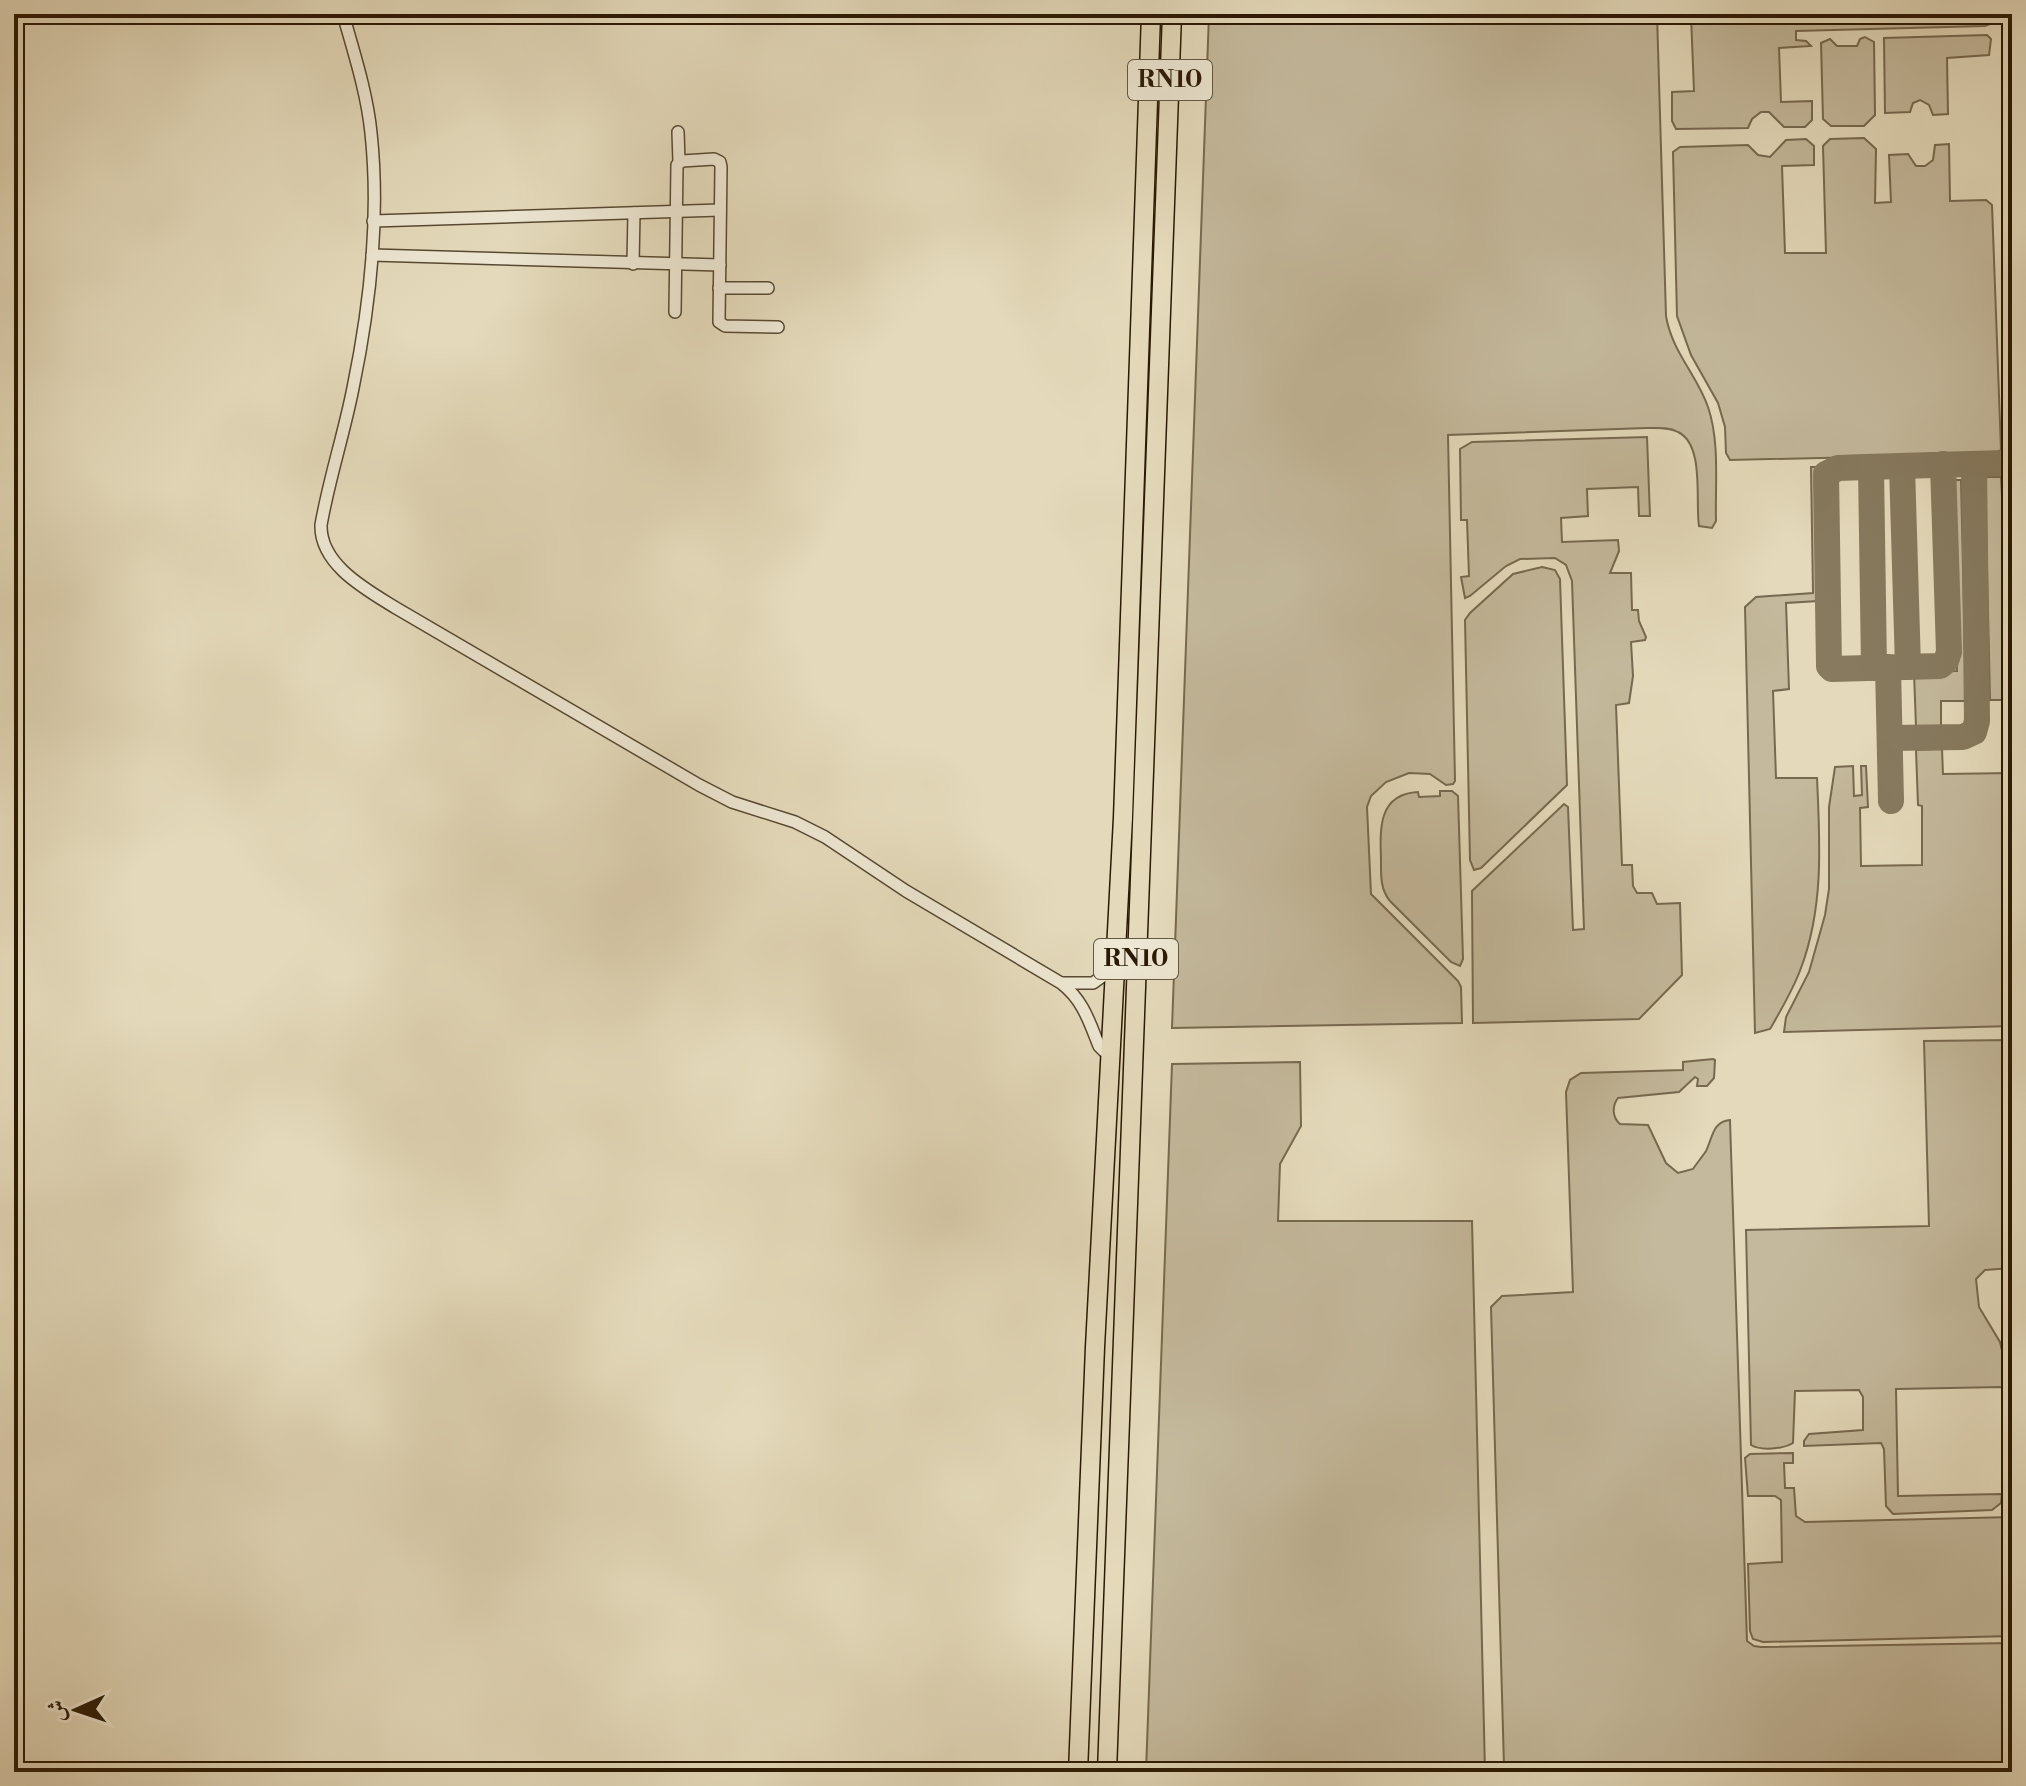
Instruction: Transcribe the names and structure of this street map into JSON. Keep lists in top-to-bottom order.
{
  "streets": {
    "highway": ["RN10"]
  },
  "north": "left"
}
